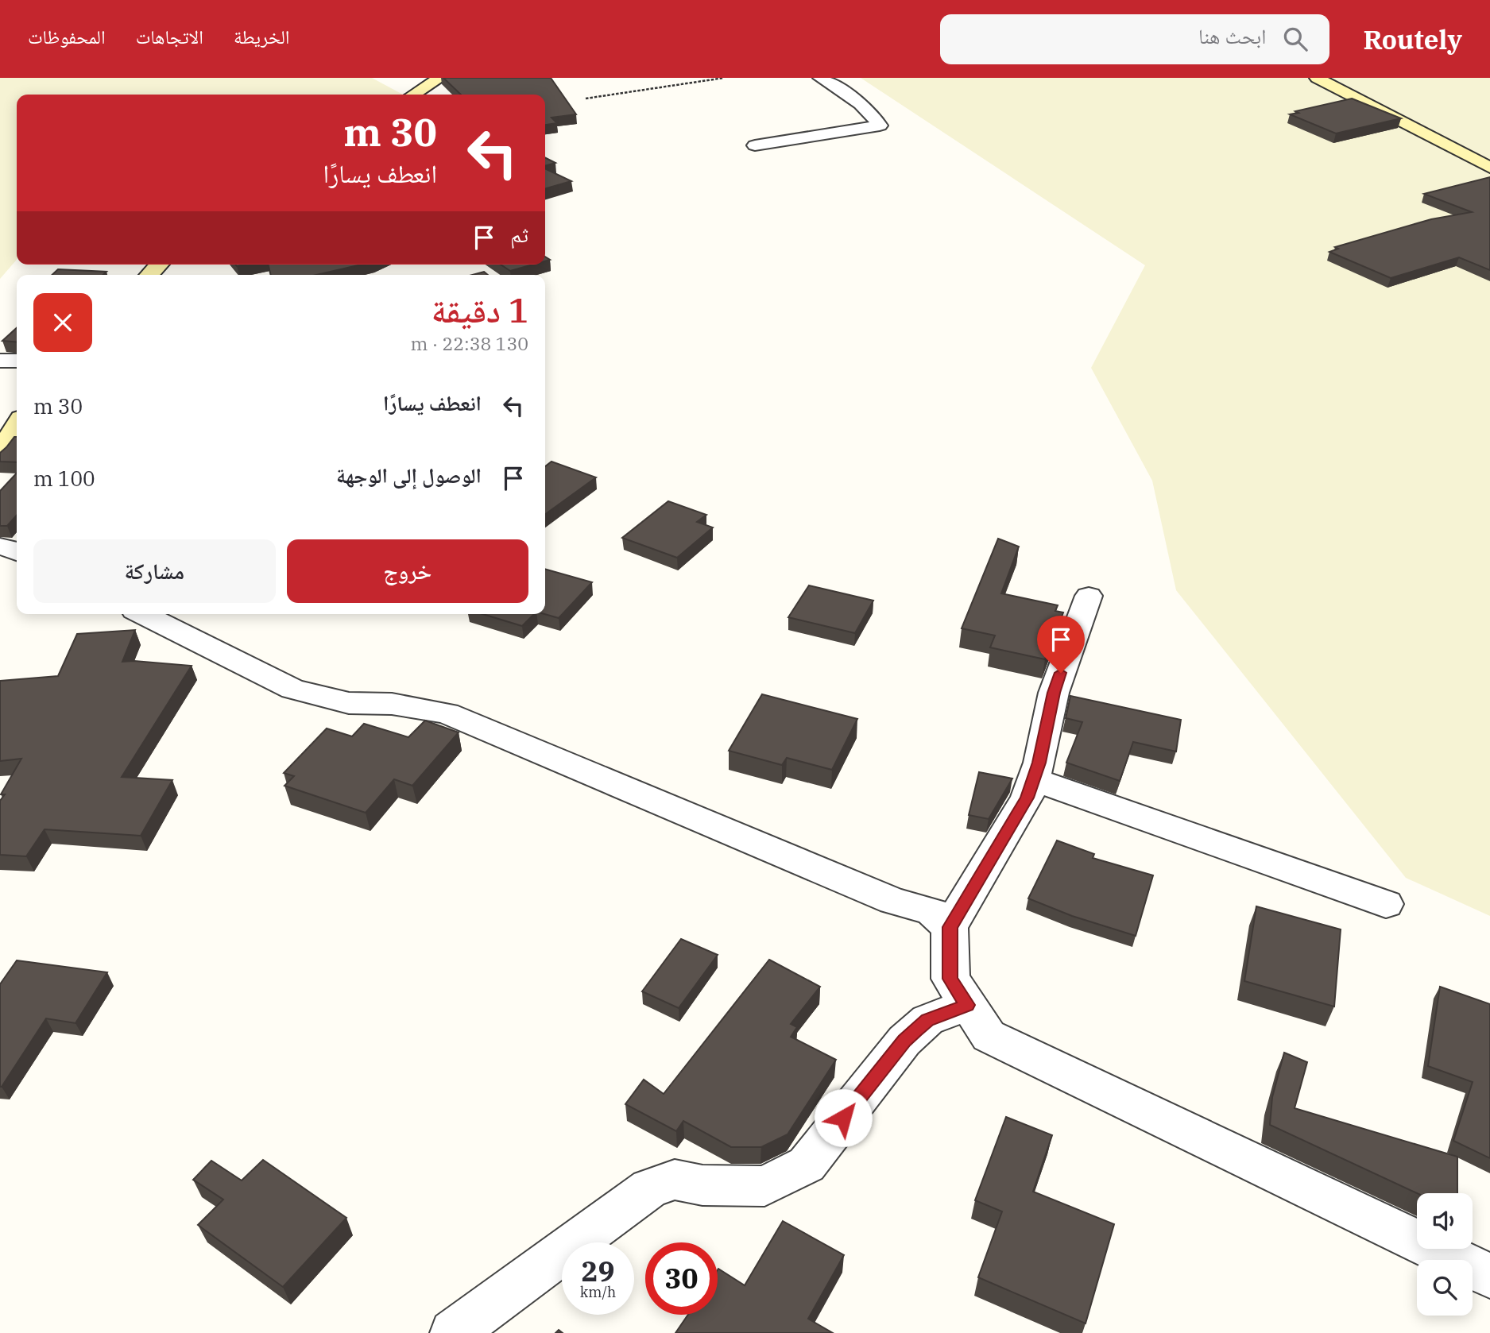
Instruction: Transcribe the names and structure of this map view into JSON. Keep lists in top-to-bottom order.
{
  "page": {
    "header": "Routely",
    "search": "ابحث هنا",
    "nav": ["الخريطة", "الاتجاهات", "المحفوظات"],
    "turn": ["30 m", "انعطف يسارًا"],
    "then": "ثم",
    "heading": ["1 دقيقة", "130 m · 22:38"],
    "list": [
      {
        "name": "انعطف يسارًا",
        "value": "30 m"
      },
      {
        "name": "الوصول إلى الوجهة",
        "value": "100 m"
      }
    ],
    "buttons": ["خروج", "مشاركة"],
    "speed": "29 km/h",
    "limit": "30"
  }
}
